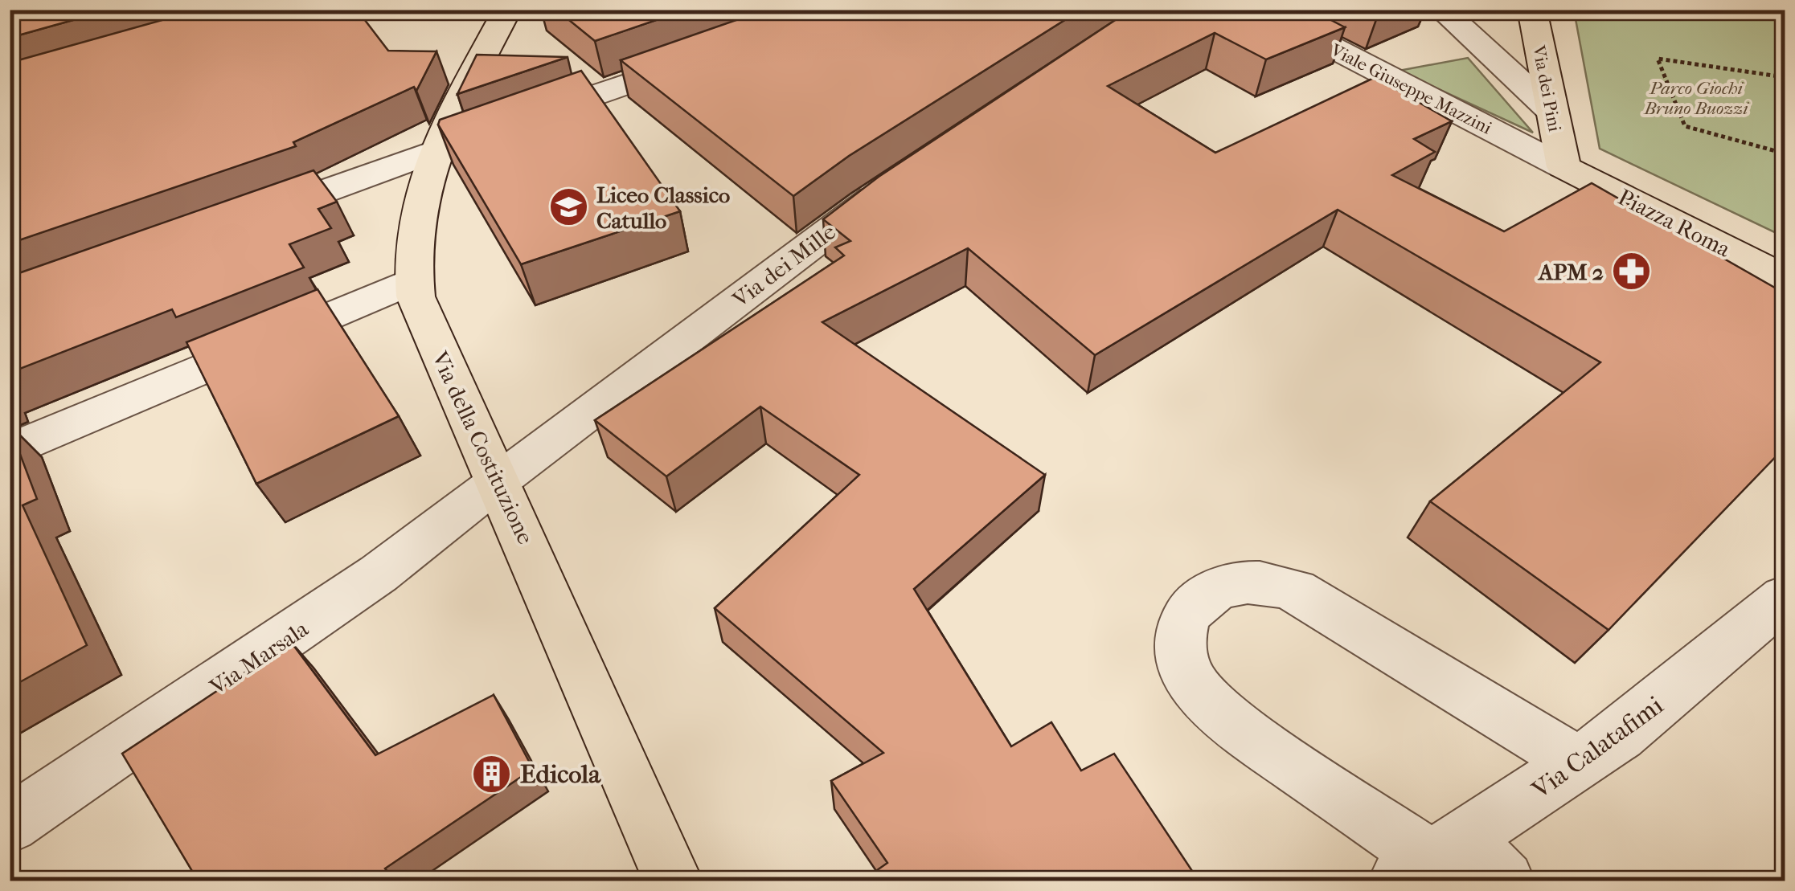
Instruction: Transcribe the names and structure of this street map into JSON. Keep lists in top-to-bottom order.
{
  "streets": {
    "main road": ["Via dei Pini", "Piazza Roma", "Via della Costituzione"],
    "street": [
      "Viale Giuseppe Mazzini",
      "Via dei Mille",
      "Via Marsala",
      "Via Calatafimi"
    ]
  },
  "crossings": [
    ["Viale Giuseppe Mazzini", "Via dei Pini"],
    ["Viale Giuseppe Mazzini", "Piazza Roma"],
    ["Via dei Pini", "Piazza Roma"],
    ["Via dei Mille", "Via della Costituzione"],
    ["Via dei Mille", "Via Marsala"],
    ["Via della Costituzione", "Via Marsala"]
  ],
  "parks": ["Parco Giochi Bruno Buozzi"],
  "places": {
    "school or university": ["Liceo Classico Catullo"],
    "pharmacy": ["APM 2"],
    "building": ["Edicola"]
  }
}
